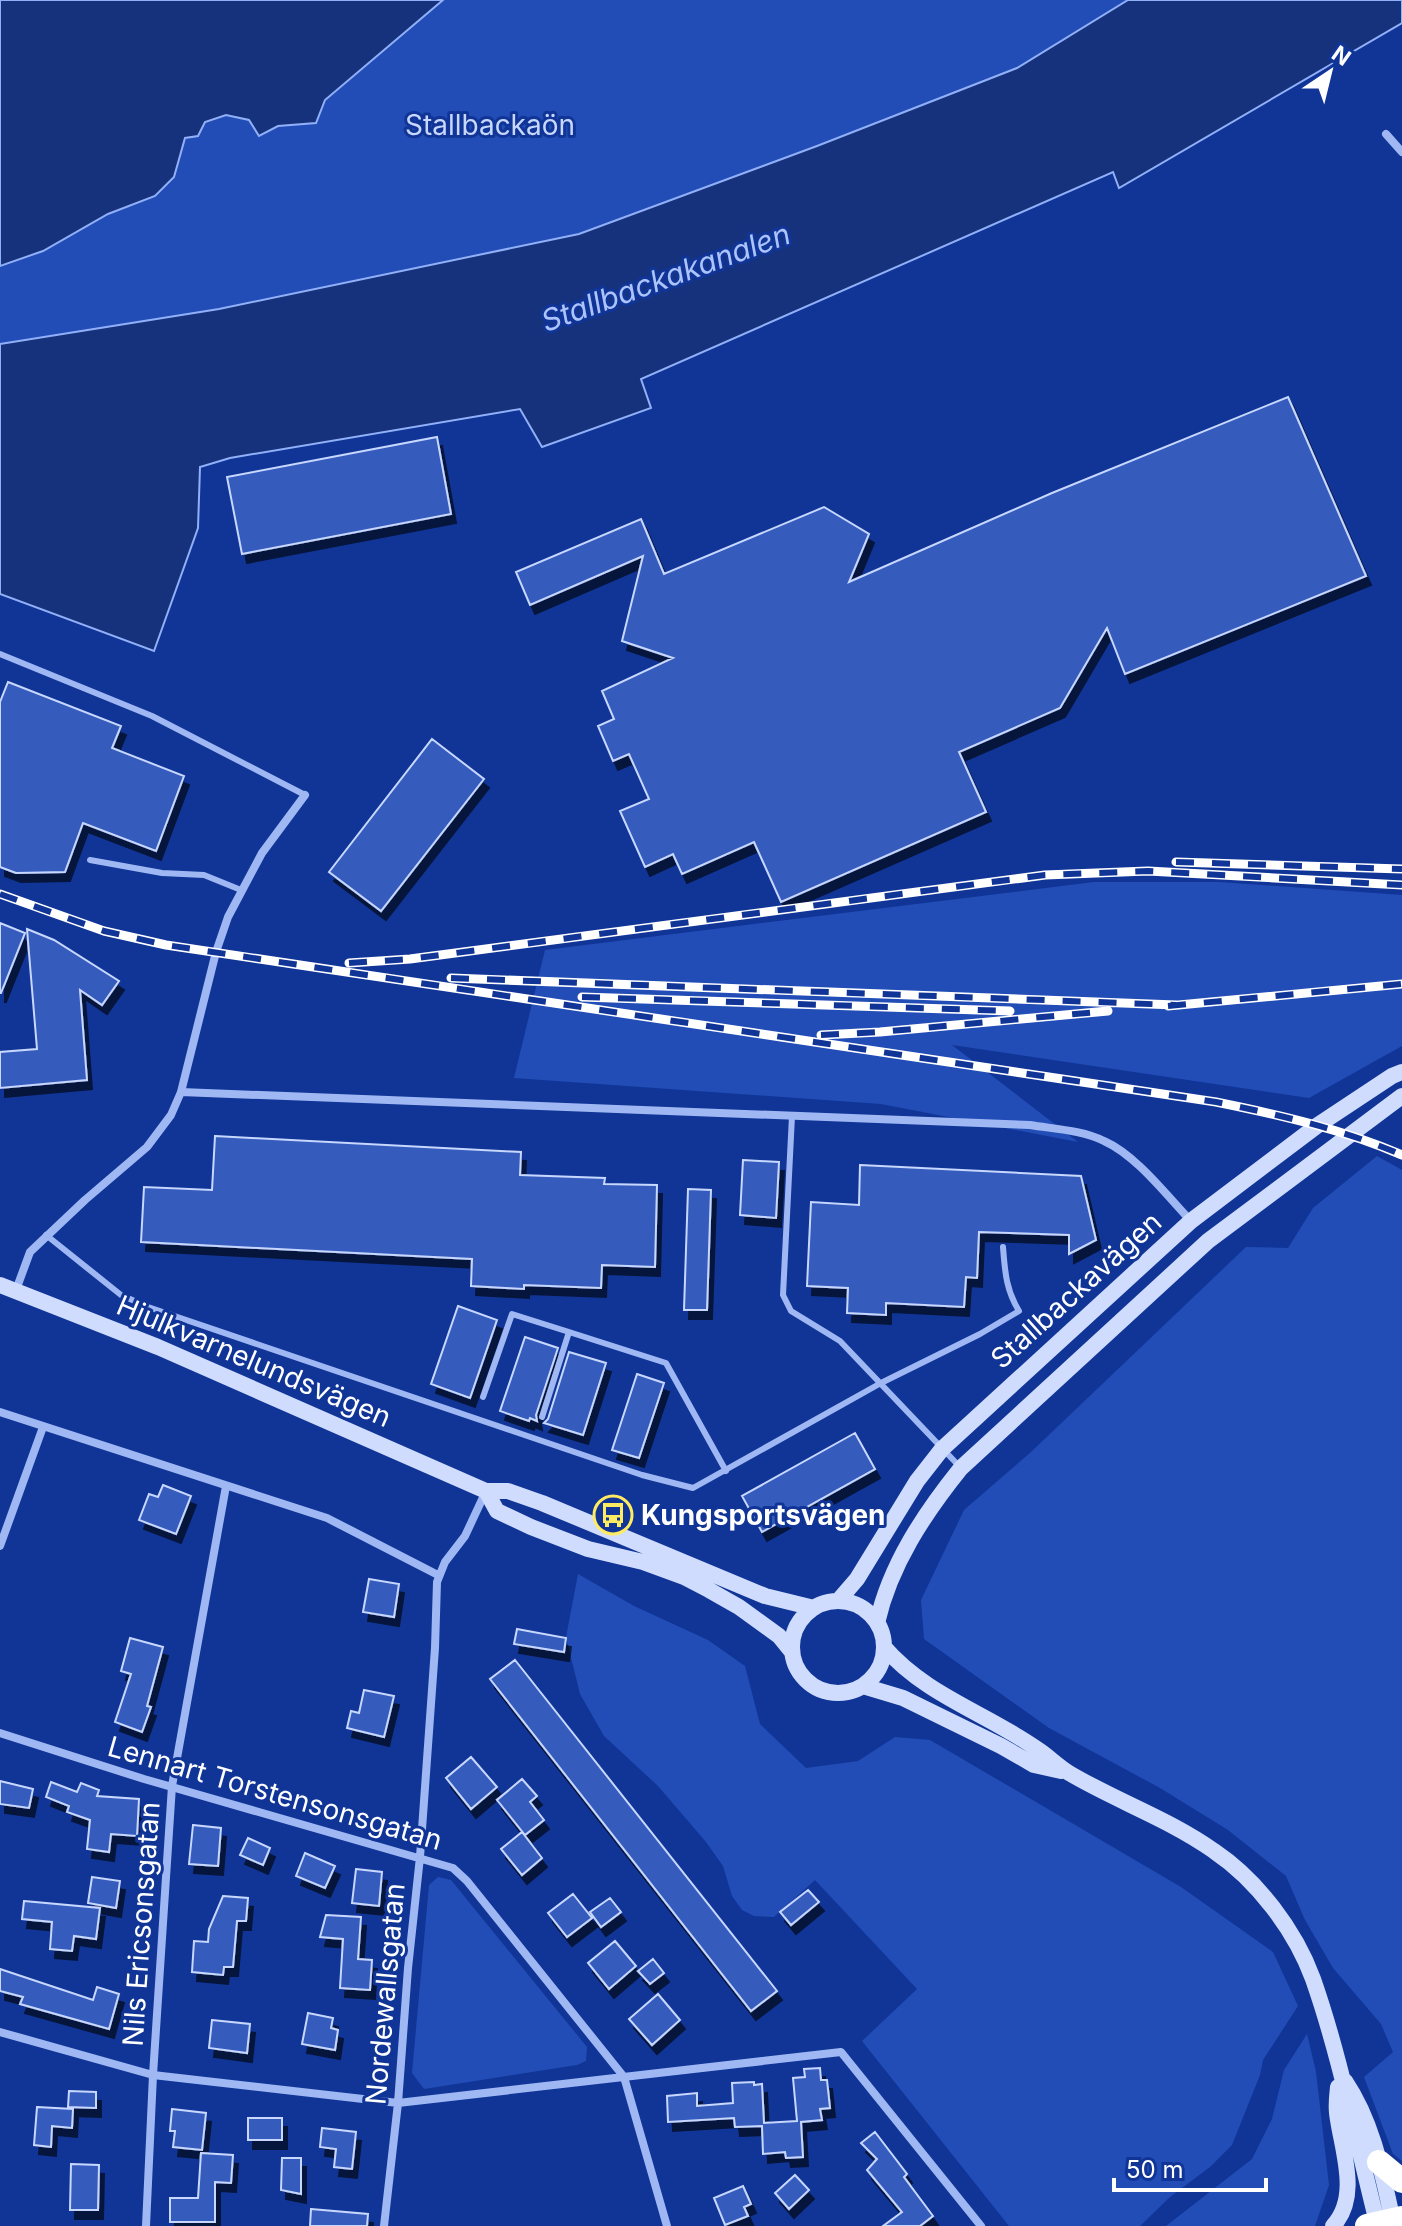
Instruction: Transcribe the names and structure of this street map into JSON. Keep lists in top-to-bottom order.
{
  "streets": {
    "street": [
      "Stallbackavägen",
      "Hjulkvarnelundsvägen",
      "Lennart Torstensonsgatan",
      "Nils Ericsonsgatan",
      "Nordewallsgatan"
    ]
  },
  "crossings": [
    ["Stallbackavägen", "Hjulkvarnelundsvägen"],
    ["Lennart Torstensonsgatan", "Nils Ericsonsgatan"],
    ["Lennart Torstensonsgatan", "Nordewallsgatan"]
  ],
  "water": ["Stallbackakanalen"],
  "parks": ["Stallbackaön"],
  "places": {
    "bus stop": ["Kungsportsvägen"]
  },
  "scale_bar": "50 m",
  "north": "top right"
}
